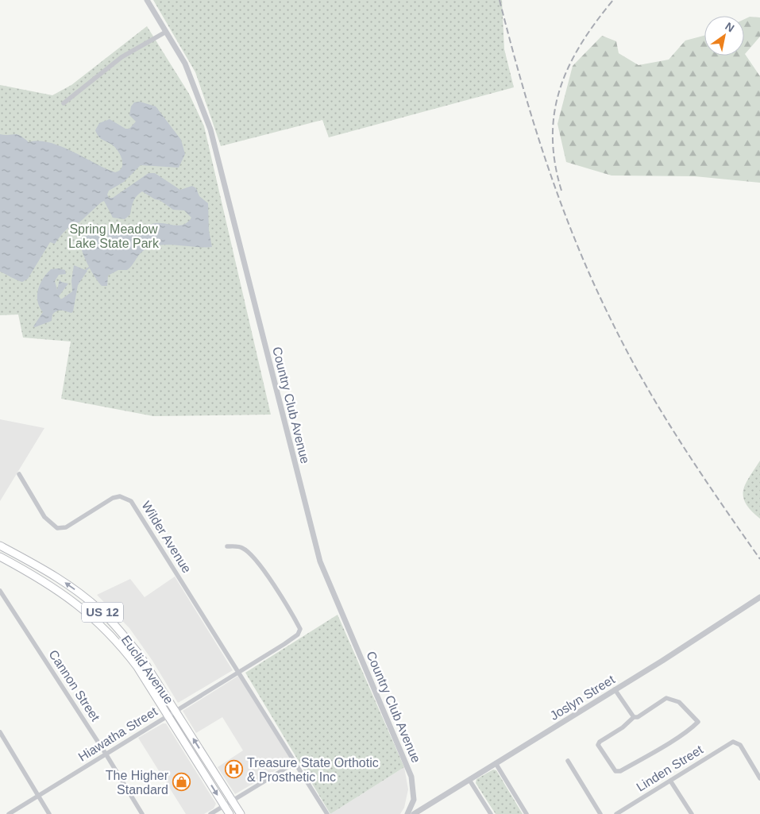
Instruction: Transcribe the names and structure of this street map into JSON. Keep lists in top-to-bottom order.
{
  "streets": {
    "highway": ["US 12", "Euclid Avenue"],
    "street": [
      "Country Club Avenue",
      "Wilder Avenue",
      "Cannon Street",
      "Joslyn Street",
      "Hiawatha Street",
      "Linden Street"
    ]
  },
  "crossings": [
    ["Wilder Avenue", "Hiawatha Street"],
    ["Euclid Avenue", "Hiawatha Street"],
    ["Cannon Street", "Hiawatha Street"]
  ],
  "parks": ["Spring Meadow Lake State Park"],
  "places": {
    "hospital": ["Treasure State Orthotic & Prosthetic Inc"],
    "shop": ["The Higher Standard"]
  },
  "north": "top right"
}
